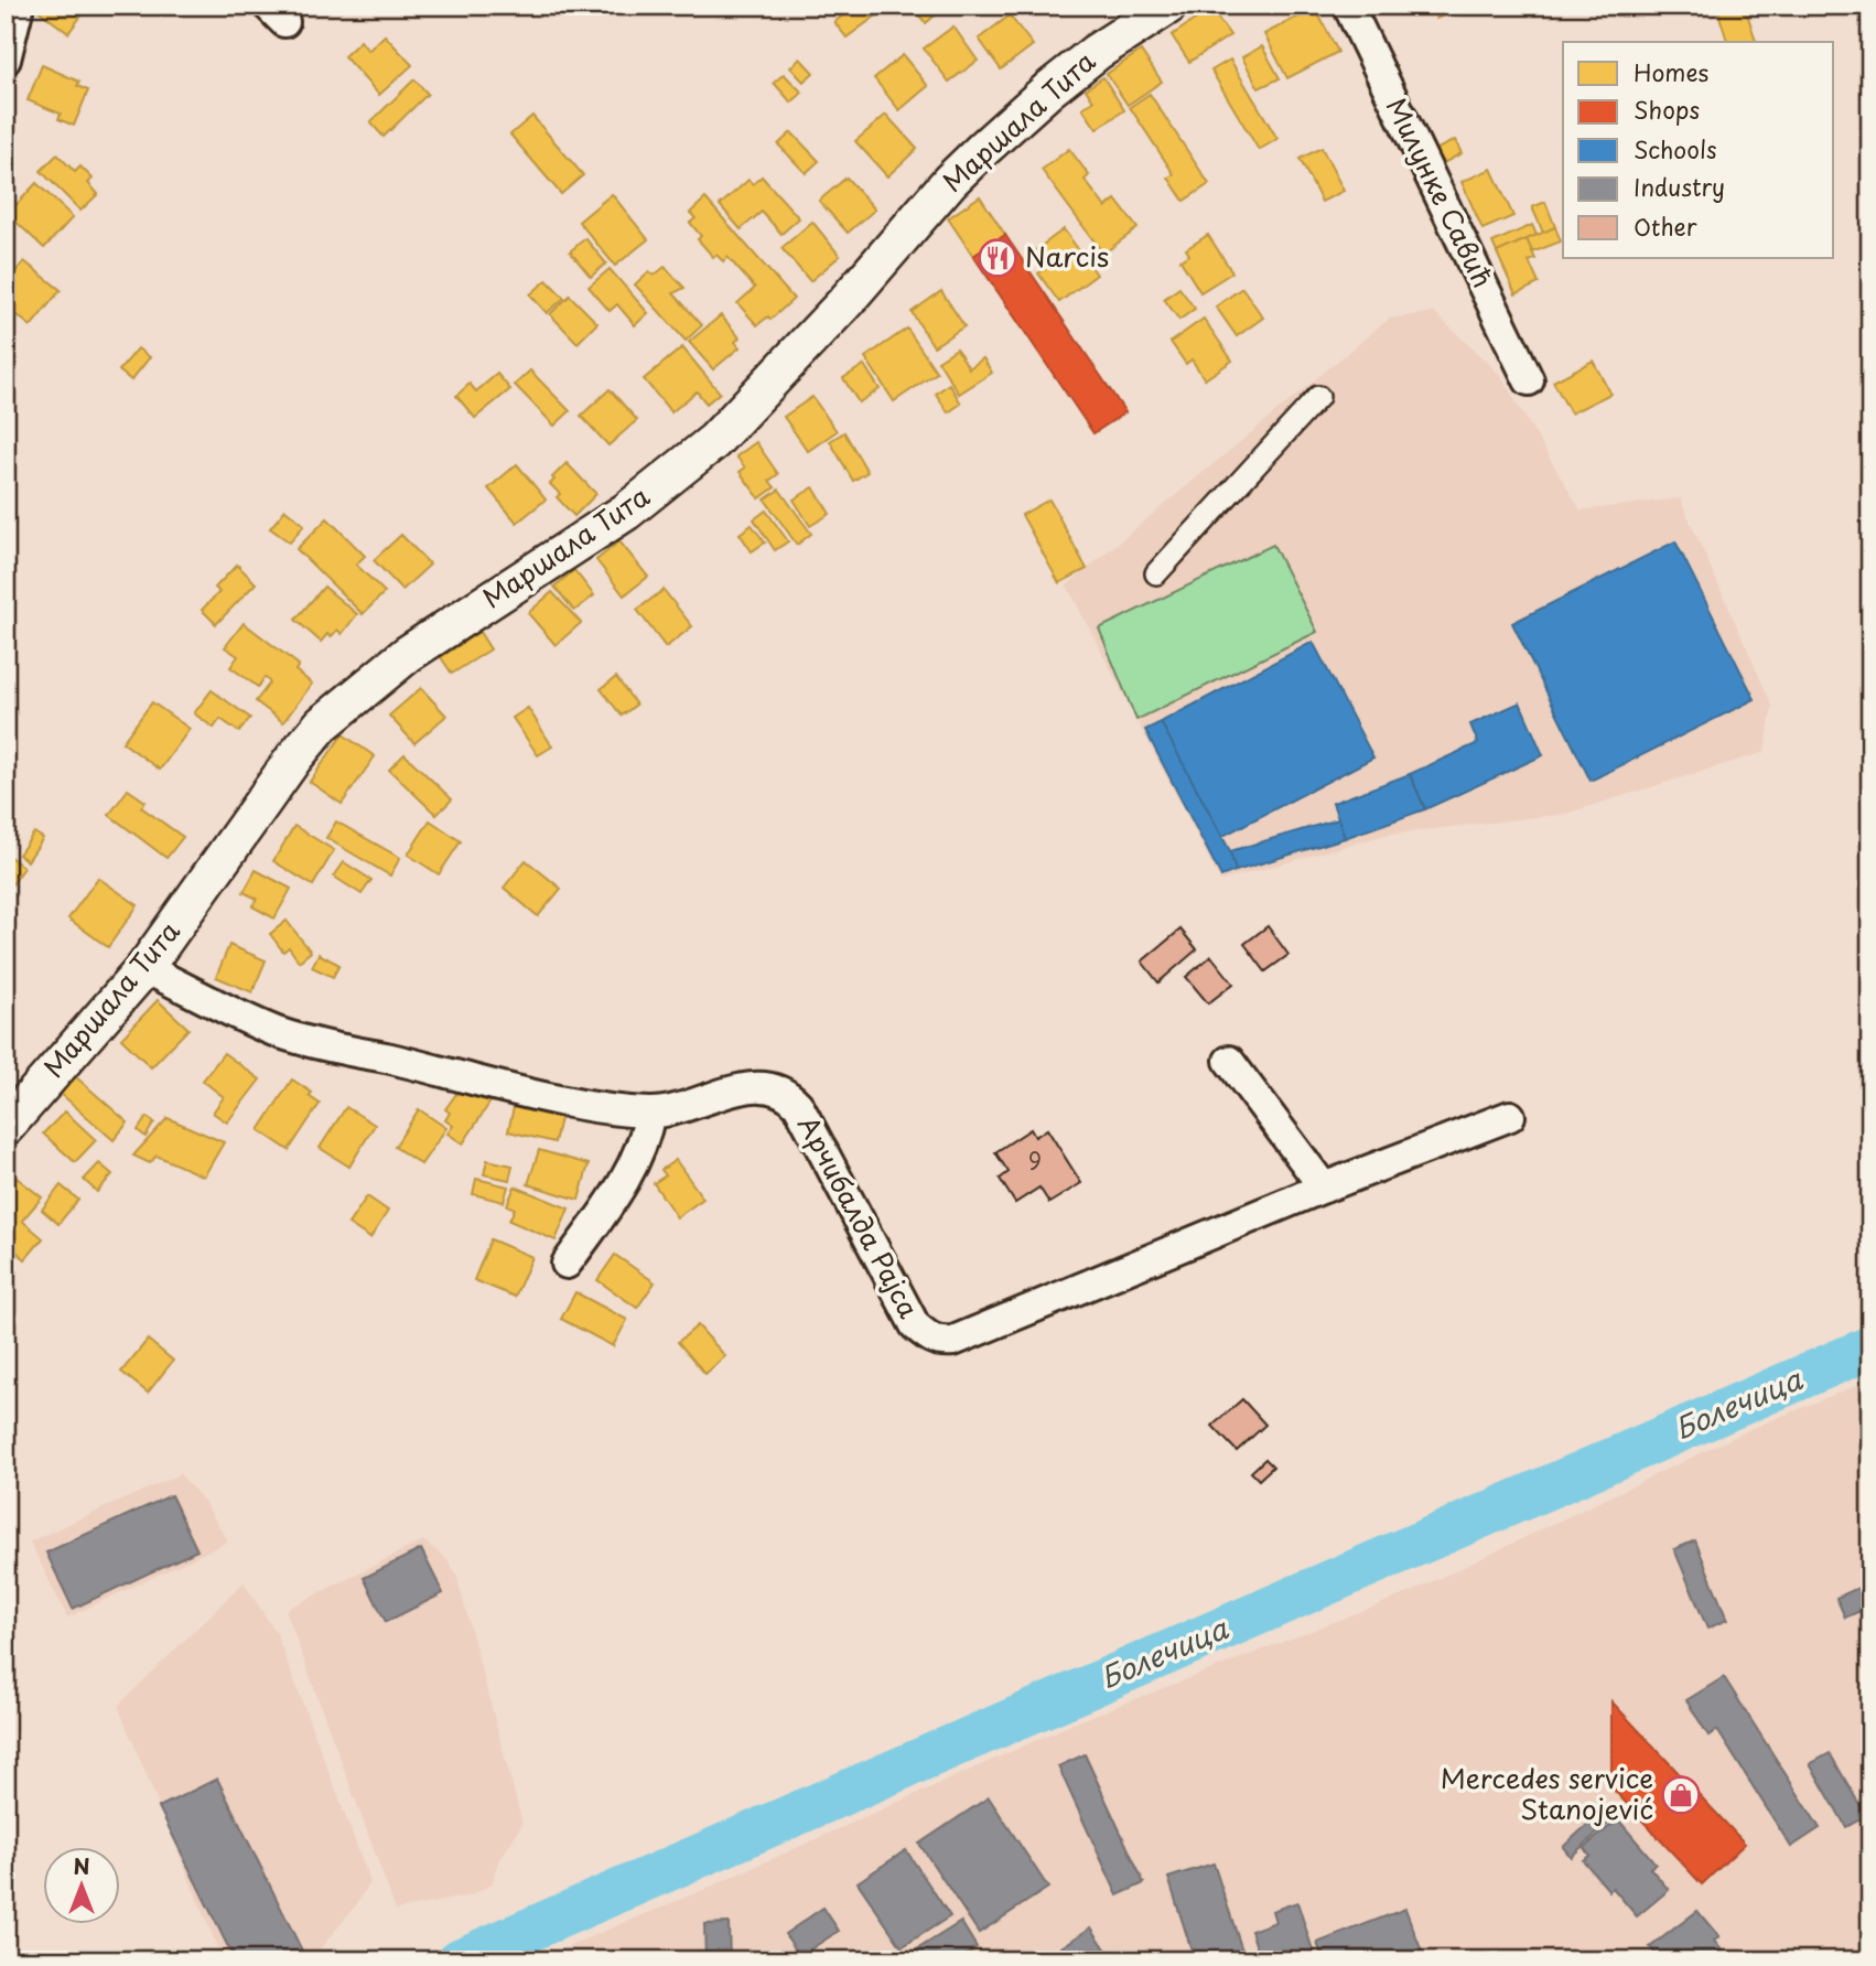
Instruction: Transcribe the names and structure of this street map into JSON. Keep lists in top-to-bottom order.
{
  "streets": {
    "street": ["Маршала Тита", "Милунке Савић", "Арчибалда Рајса"]
  },
  "crossings": [
    ["Маршала Тита", "Арчибалда Рајса"]
  ],
  "water": ["Болечица"],
  "places": {
    "restaurant": ["Narcis"],
    "shop": ["Mercedes service Stanojević"]
  },
  "house_numbers": ["9"],
  "legend": [
    "Homes",
    "Shops",
    "Schools",
    "Industry",
    "Other"
  ],
  "north": "top"
}
